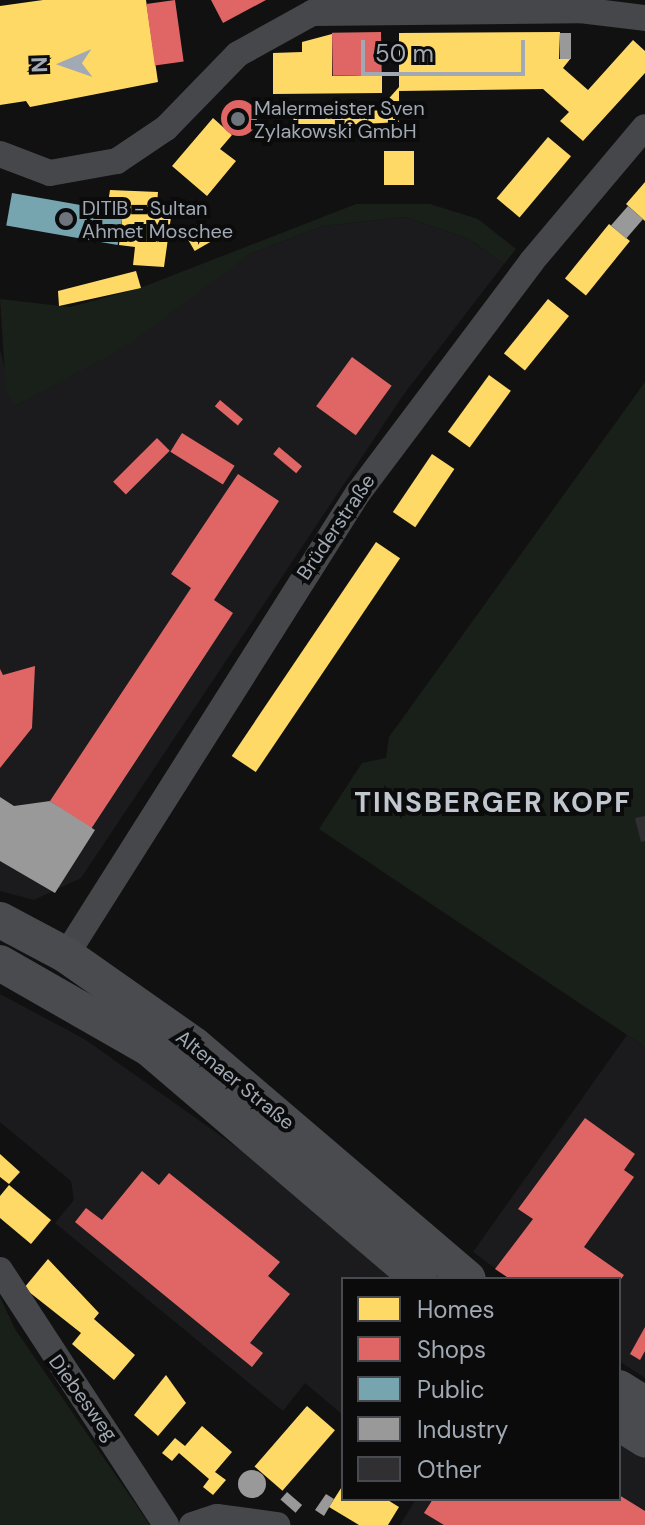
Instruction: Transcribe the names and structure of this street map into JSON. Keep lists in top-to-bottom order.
{
  "streets": {
    "main road": ["Altenaer Straße"],
    "street": ["Brüderstraße", "Diebesweg"]
  },
  "crossings": [
    ["Brüderstraße", "Altenaer Straße"]
  ],
  "districts": ["TINSBERGER KOPF"],
  "places": ["Malermeister Sven Zylakowski GmbH", "DITIB - Sultan Ahmet Moschee"],
  "legend": [
    "Homes",
    "Shops",
    "Public",
    "Industry",
    "Other"
  ],
  "scale_bar": "50 m",
  "north": "left"
}
